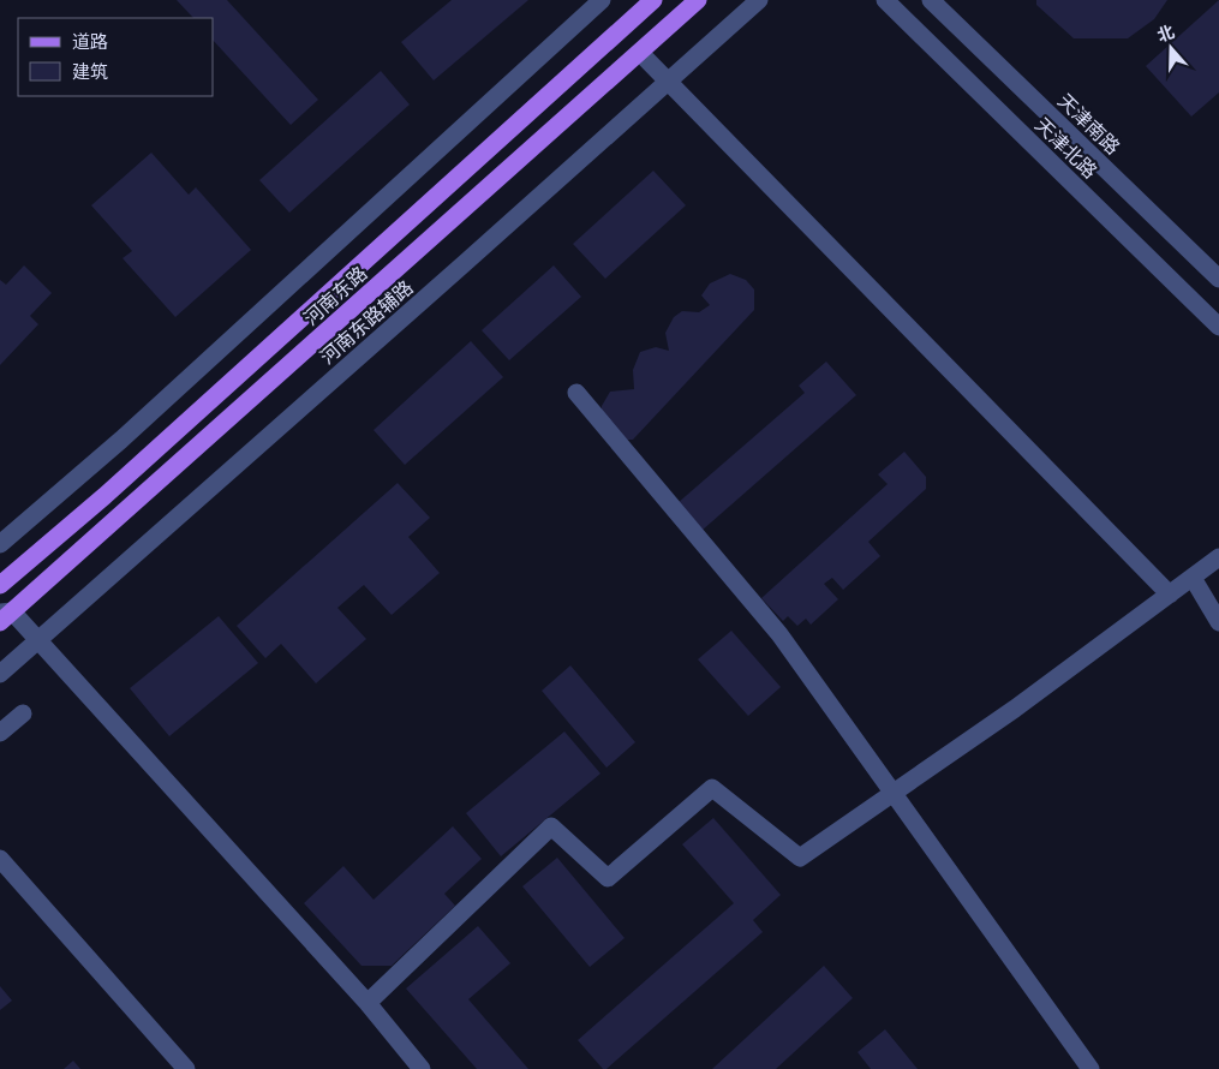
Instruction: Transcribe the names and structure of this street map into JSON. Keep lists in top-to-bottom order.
{
  "streets": {
    "main road": ["河南东路"],
    "street": ["天津南路", "天津北路", "河南东路辅路"]
  },
  "legend": ["道路", "建筑"],
  "north": "top"
}
